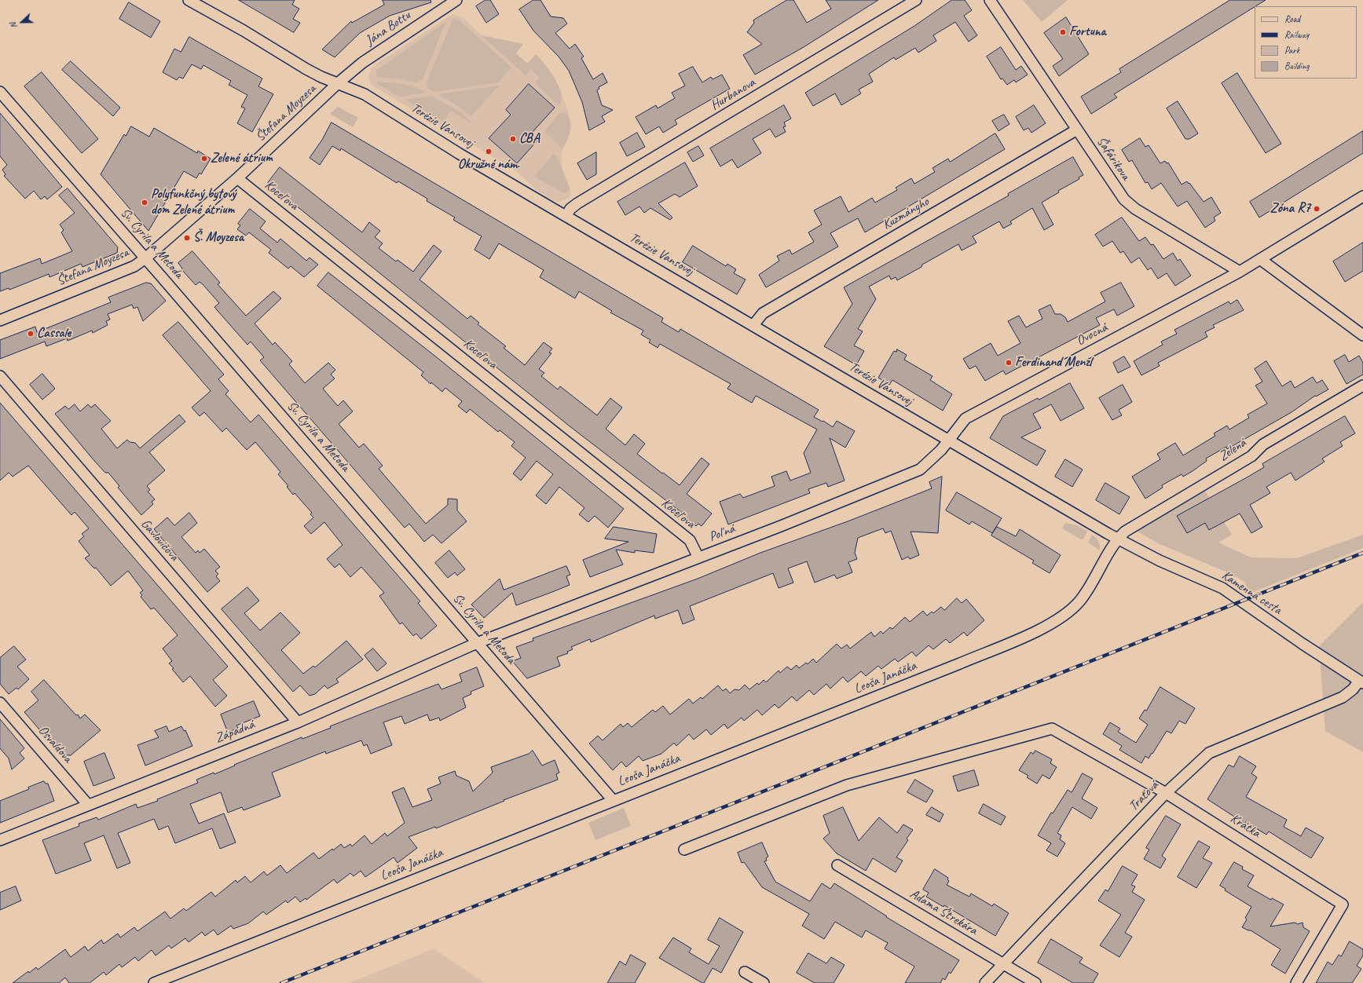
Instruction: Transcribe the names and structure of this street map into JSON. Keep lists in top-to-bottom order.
{
  "streets": {
    "street": [
      "Jána Bottu",
      "Hurbanova",
      "Štefana Moyzesa",
      "Terézie Vansovej",
      "Šafárikova",
      "Koceľova",
      "Kuzmányho",
      "Sv. Cyrila a Metoda",
      "Ovocná",
      "Zelená",
      "Poľná",
      "Gavlovičova",
      "Kamenná cesta",
      "Leoša Janáčka",
      "Západná",
      "Osvaldova",
      "Traťová",
      "Krátka",
      "Adama Štrekára"
    ]
  },
  "crossings": [
    ["Jána Bottu", "Štefana Moyzesa"],
    ["Jána Bottu", "Terézie Vansovej"],
    ["Hurbanova", "Terézie Vansovej"],
    ["Štefana Moyzesa", "Terézie Vansovej"],
    ["Štefana Moyzesa", "Koceľova"],
    ["Štefana Moyzesa", "Sv. Cyrila a Metoda"],
    ["Terézie Vansovej", "Kuzmányho"],
    ["Terézie Vansovej", "Ovocná"],
    ["Terézie Vansovej", "Zelená"],
    ["Terézie Vansovej", "Poľná"],
    ["Terézie Vansovej", "Kamenná cesta"],
    ["Terézie Vansovej", "Leoša Janáčka"],
    ["Šafárikova", "Kuzmányho"],
    ["Šafárikova", "Ovocná"],
    ["Koceľova", "Poľná"],
    ["Sv. Cyrila a Metoda", "Poľná"],
    ["Sv. Cyrila a Metoda", "Leoša Janáčka"],
    ["Sv. Cyrila a Metoda", "Západná"],
    ["Ovocná", "Poľná"],
    ["Zelená", "Kamenná cesta"],
    ["Zelená", "Leoša Janáčka"],
    ["Poľná", "Západná"],
    ["Gavlovičova", "Západná"],
    ["Kamenná cesta", "Leoša Janáčka"],
    ["Kamenná cesta", "Traťová"],
    ["Západná", "Osvaldova"],
    ["Traťová", "Krátka"],
    ["Traťová", "Adama Štrekára"]
  ],
  "places": [
    "Fortuna",
    "CBA",
    "Okružné nám.",
    "Zelené átrium",
    "Polyfunkčný bytový dom Zelené átrium",
    "Zóna R7",
    "Š. Moyzesa",
    "Cassale",
    "Ferdinand Menzl"
  ],
  "legend": [
    "Road",
    "Railway",
    "Park",
    "Building"
  ],
  "north": "left"
}
